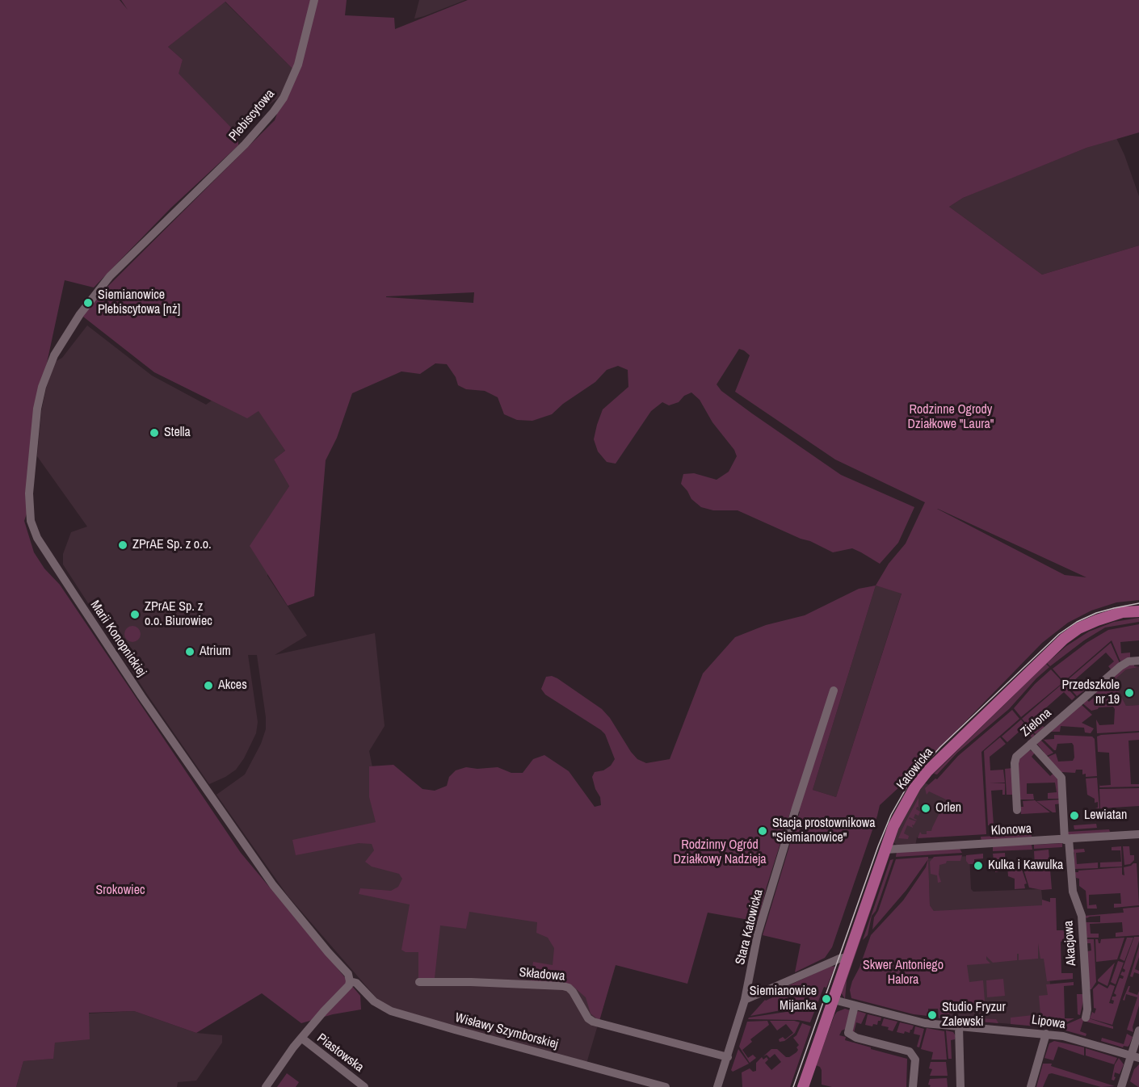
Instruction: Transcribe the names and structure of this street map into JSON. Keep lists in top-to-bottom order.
{
  "streets": {
    "main road": ["Katowicka"],
    "street": [
      "Plebiscytowa",
      "Marii Konopnickiej",
      "Zielona",
      "Klonowa",
      "Stara Katowicka",
      "Akacjowa",
      "Składowa",
      "Lipowa",
      "Wisławy Szymborskiej",
      "Piastowska"
    ]
  },
  "crossings": [
    ["Plebiscytowa", "Marii Konopnickiej"],
    ["Marii Konopnickiej", "Wisławy Szymborskiej"],
    ["Zielona", "Akacjowa"],
    ["Katowicka", "Klonowa"],
    ["Katowicka", "Lipowa"],
    ["Klonowa", "Akacjowa"],
    ["Stara Katowicka", "Składowa"]
  ],
  "parks": [
    "Rodzinne Ogrody Działkowe \"Laura\"",
    "Rodzinny Ogród Działkowy Nadzieja",
    "Srokowiec",
    "Skwer Antoniego Halora"
  ],
  "places": [
    "Siemianowice Plebiscytowa [nż]",
    "Stella",
    "ZPrAE Sp. z o.o.",
    "ZPrAE Sp. z o.o. Biurowiec",
    "Atrium",
    "Akces",
    "Przedszkole nr 19",
    "Orlen",
    "Lewiatan",
    "Stacja prostownikowa \"Siemianowice\"",
    "Kulka i Kawulka",
    "Siemianowice Mijanka",
    "Studio Fryzur Zalewski"
  ]
}
